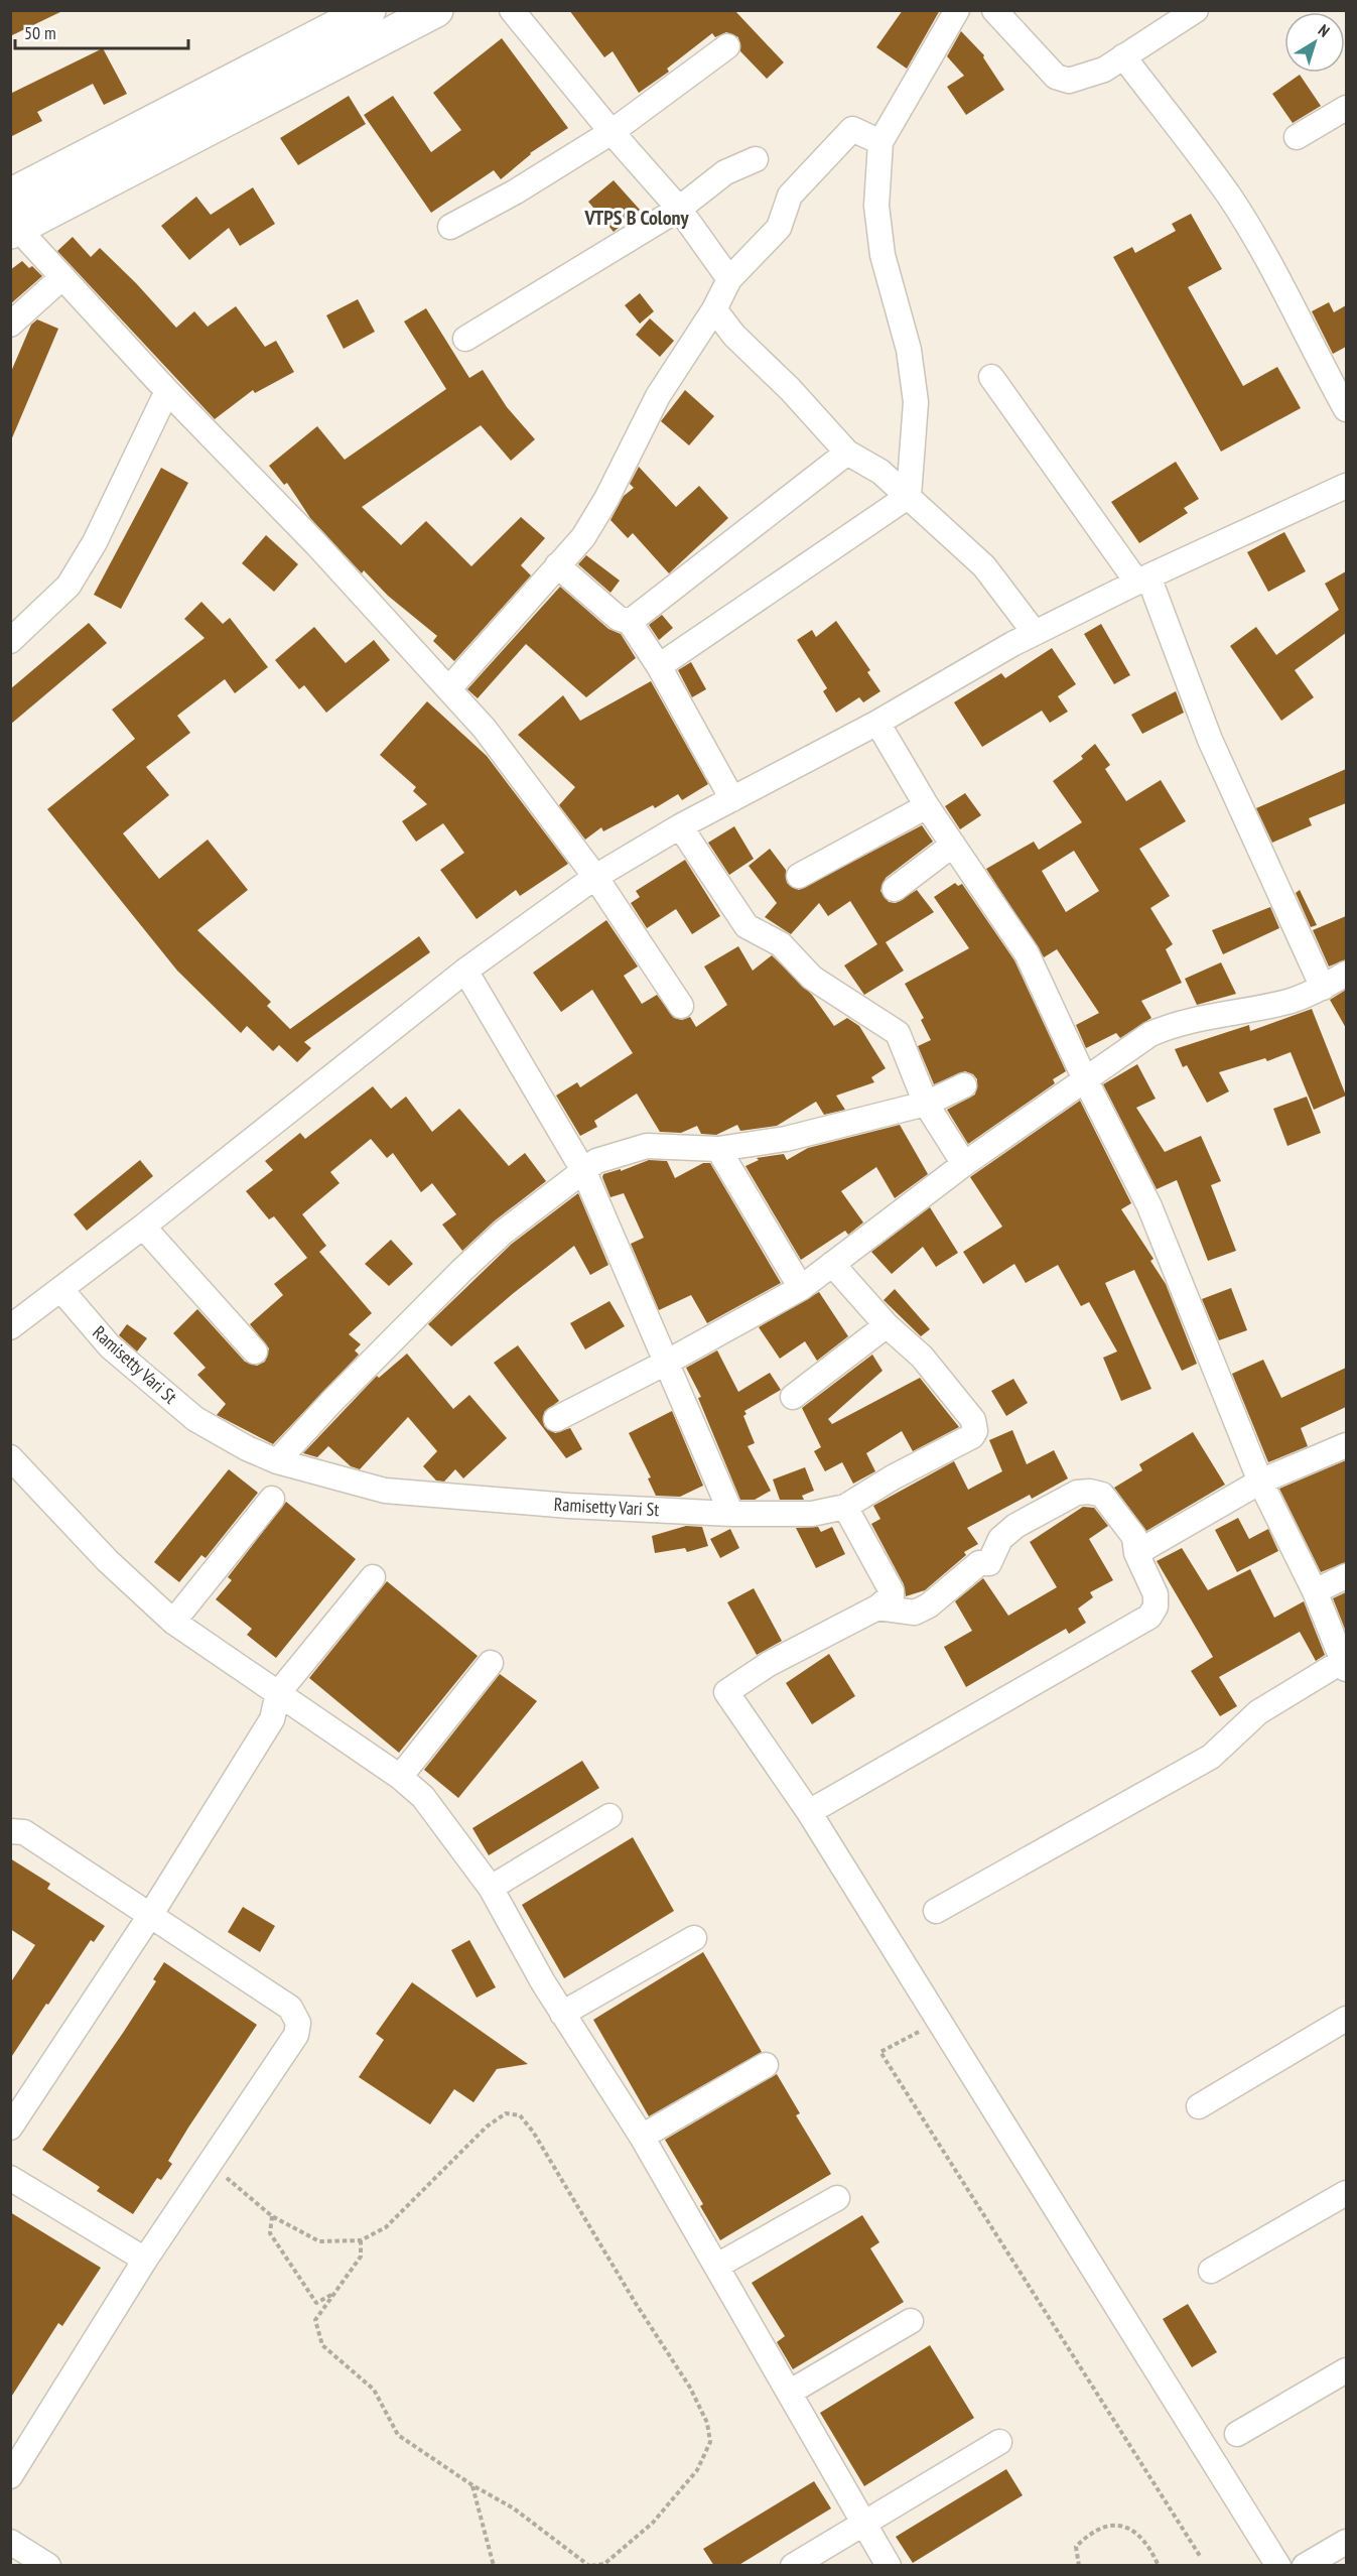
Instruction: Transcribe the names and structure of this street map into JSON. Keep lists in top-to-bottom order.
{
  "streets": {
    "street": ["Ramisetty Vari St"]
  },
  "districts": ["VTPS B Colony"],
  "scale_bar": "50 m",
  "north": "top right"
}
